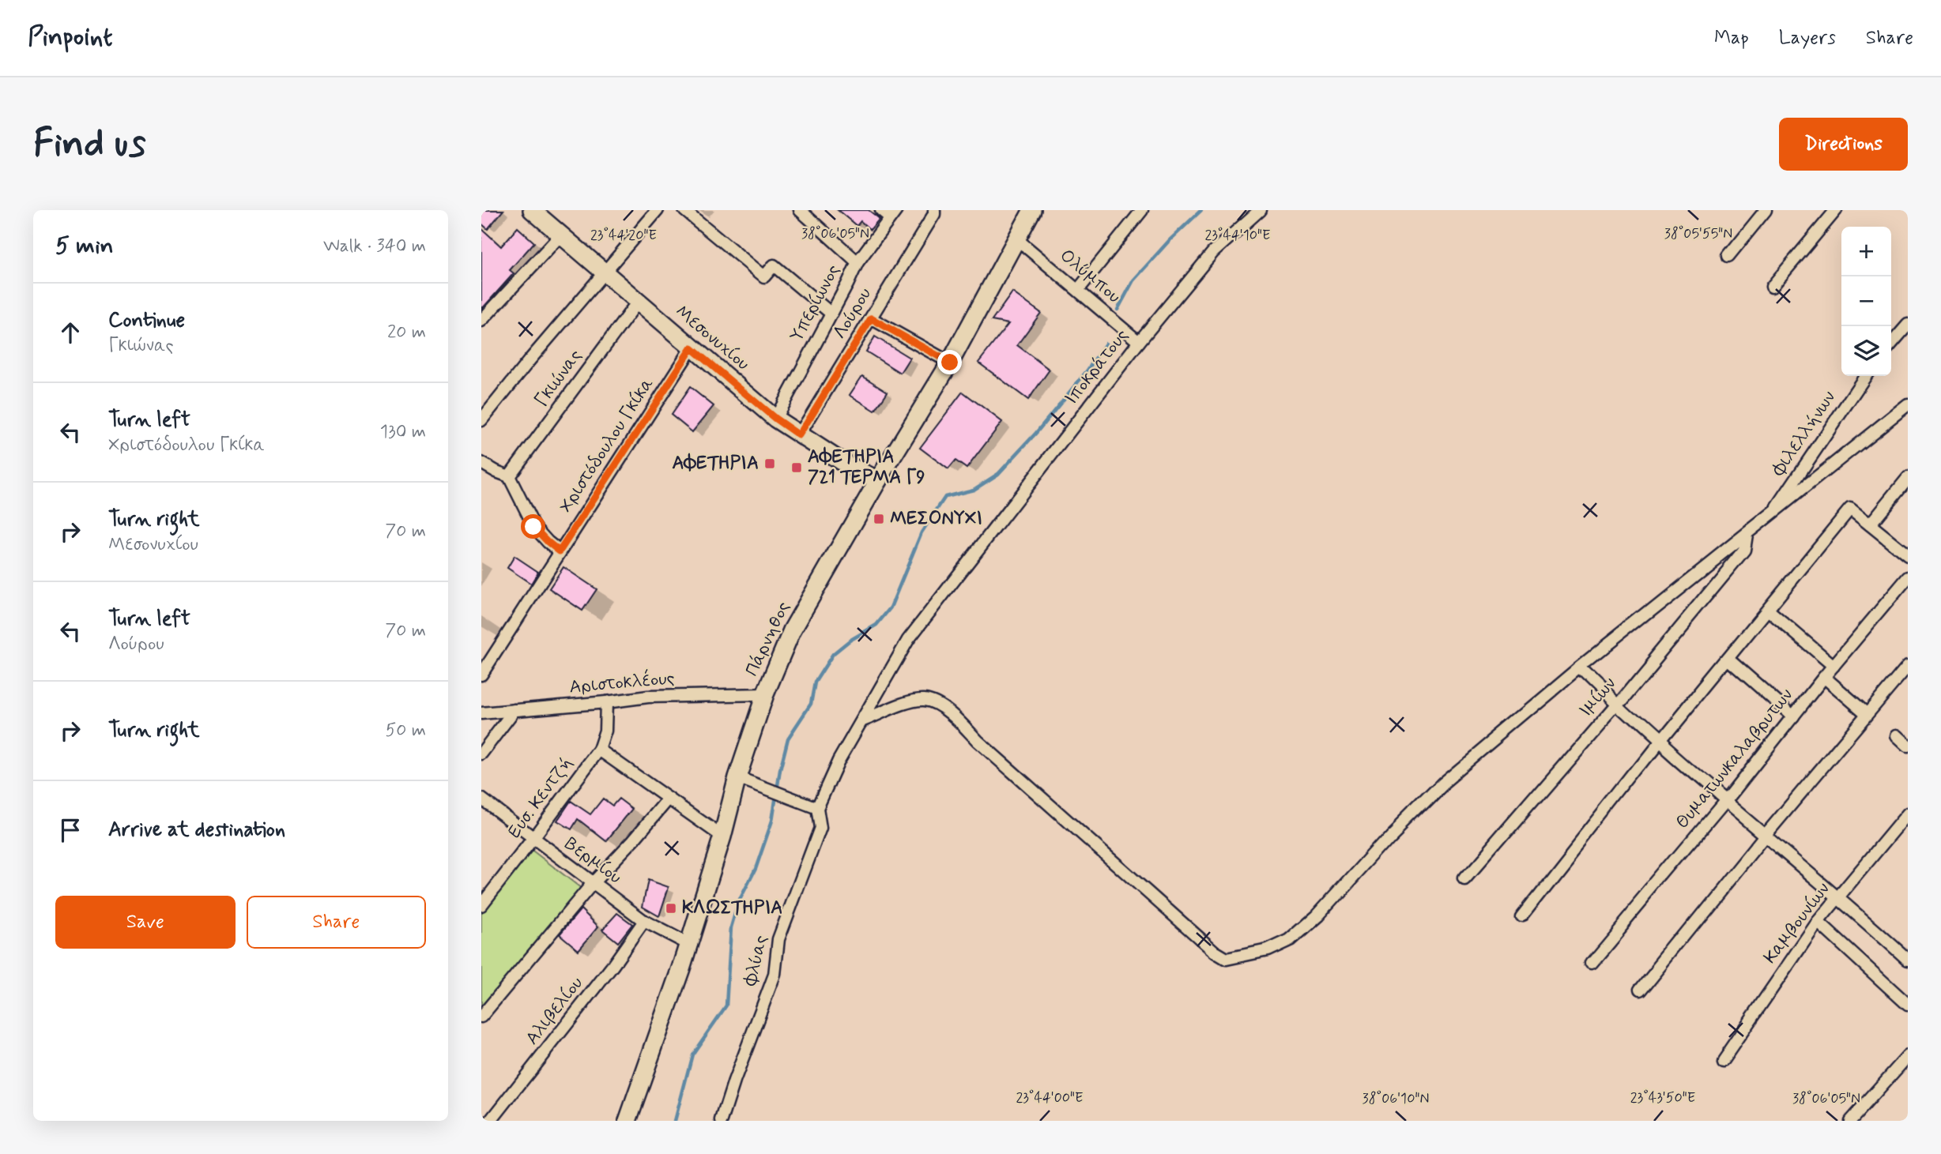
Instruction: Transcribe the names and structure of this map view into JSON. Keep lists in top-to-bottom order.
{
  "streets": {
    "main road": ["Μεσονυχίου", "Πάρνηθος"],
    "street": [
      "Ολύμπου",
      "Υπερίωνος",
      "Λούρου",
      "Ιποκράτους",
      "Γκιώνας",
      "Φιλελλήνων",
      "Χριστόδουλου Γκίκα",
      "Αριστοκλέους",
      "Ιμίων",
      "Θυματωνκαλαβρυτων",
      "Ευσ. Κεντζή",
      "Βερμίου",
      "Καμβουνίων",
      "Φλύας",
      "Αλιβελίου"
    ]
  },
  "crossings": [
    ["Ολύμπου", "Ιποκράτους"],
    ["Ολύμπου", "Πάρνηθος"],
    ["Υπερίωνος", "Λούρου"],
    ["Υπερίωνος", "Μεσονυχίου"],
    ["Λούρου", "Μεσονυχίου"],
    ["Μεσονυχίου", "Γκιώνας"],
    ["Μεσονυχίου", "Χριστόδουλου Γκίκα"],
    ["Μεσονυχίου", "Πάρνηθος"],
    ["Ιποκράτους", "Φλύας"],
    ["Πάρνηθος", "Αριστοκλέους"],
    ["Πάρνηθος", "Βερμίου"],
    ["Αριστοκλέους", "Ευσ. Κεντζή"],
    ["Ευσ. Κεντζή", "Βερμίου"],
    ["Βερμίου", "Αλιβελίου"]
  ],
  "places": {
    "transit": [
      "ΑΦΕΤΗΡΙΑ",
      "ΑΦΕΤΗΡΙΑ 721 ΤΕΡΜΑ Γ9",
      "ΜΕΣΟΝΥΧΙ",
      "ΚΛΩΣΤΗΡΙΑ"
    ]
  },
  "page": {
    "header": "Pinpoint",
    "nav": ["Map", "Layers", "Share"],
    "buttons": [
      "Directions",
      ["Save", "Share"]
    ],
    "title": "Find us",
    "heading": ["5 min", "Walk · 340 m"],
    "map_buttons": ["+", "−"],
    "list": [
      ["Continue", "Γκιώνας", "20 m"],
      ["Turn left", "Χριστόδουλου Γκίκα", "130 m"],
      ["Turn right", "Μεσονυχίου", "70 m"],
      ["Turn left", "Λούρου", "70 m"],
      ["Turn right", "50 m"],
      "Arrive at destination"
    ]
  },
  "coordinates": [
    "38°05'55\"N",
    "38°06'05\"N",
    "23°44'20\"E",
    "23°44'10\"E",
    "23°44'00\"E",
    "23°43'50\"E",
    "38°06'10\"N"
  ]
}
